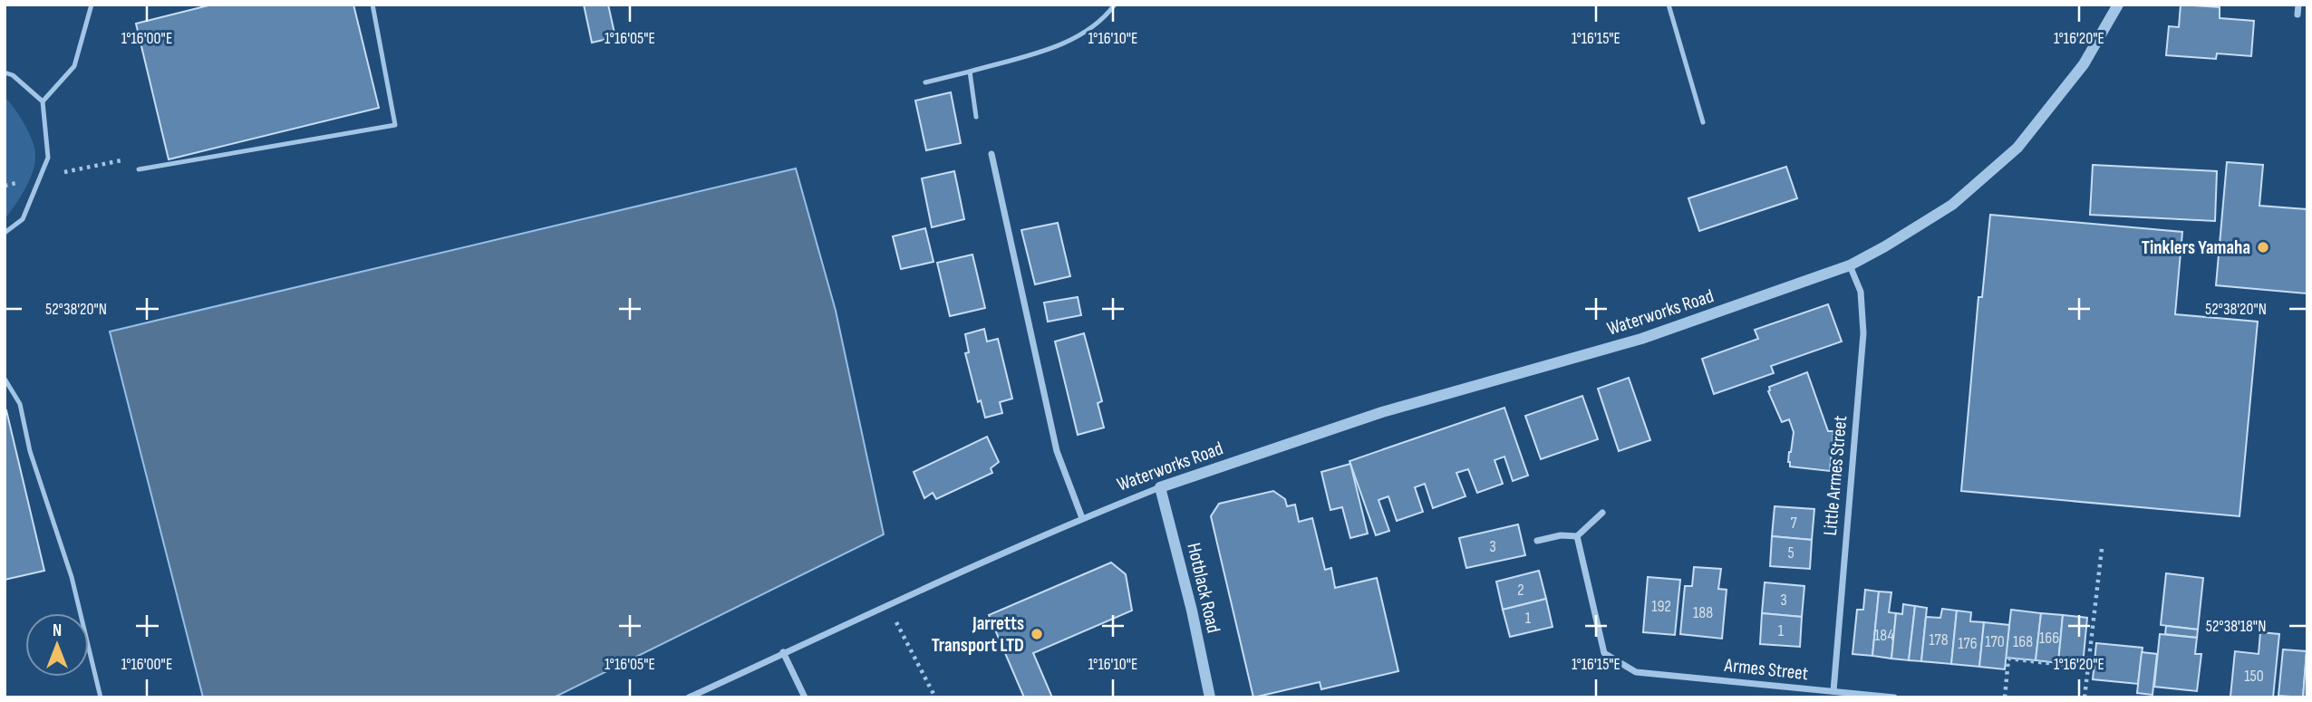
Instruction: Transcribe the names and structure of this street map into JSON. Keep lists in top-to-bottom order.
{
  "streets": {
    "street": [
      "Waterworks Road",
      "Little Armes Street",
      "Hotblack Road",
      "Armes Street"
    ]
  },
  "crossings": [
    ["Waterworks Road", "Little Armes Street"],
    ["Waterworks Road", "Hotblack Road"],
    ["Little Armes Street", "Armes Street"]
  ],
  "places": ["Tinklers Yamaha", "Jarretts Transport LTD"],
  "house_numbers": [
    "7",
    "3",
    "5",
    "2",
    "3",
    "192",
    "188",
    "1",
    "1",
    "184",
    "166",
    "178",
    "170",
    "168",
    "176",
    "150"
  ],
  "north": "top",
  "coordinates": [
    "1°16'00\"E",
    "1°16'05\"E",
    "1°16'10\"E",
    "1°16'15\"E",
    "1°16'20\"E",
    "52°38'20\"N",
    "52°38'18\"N"
  ]
}
